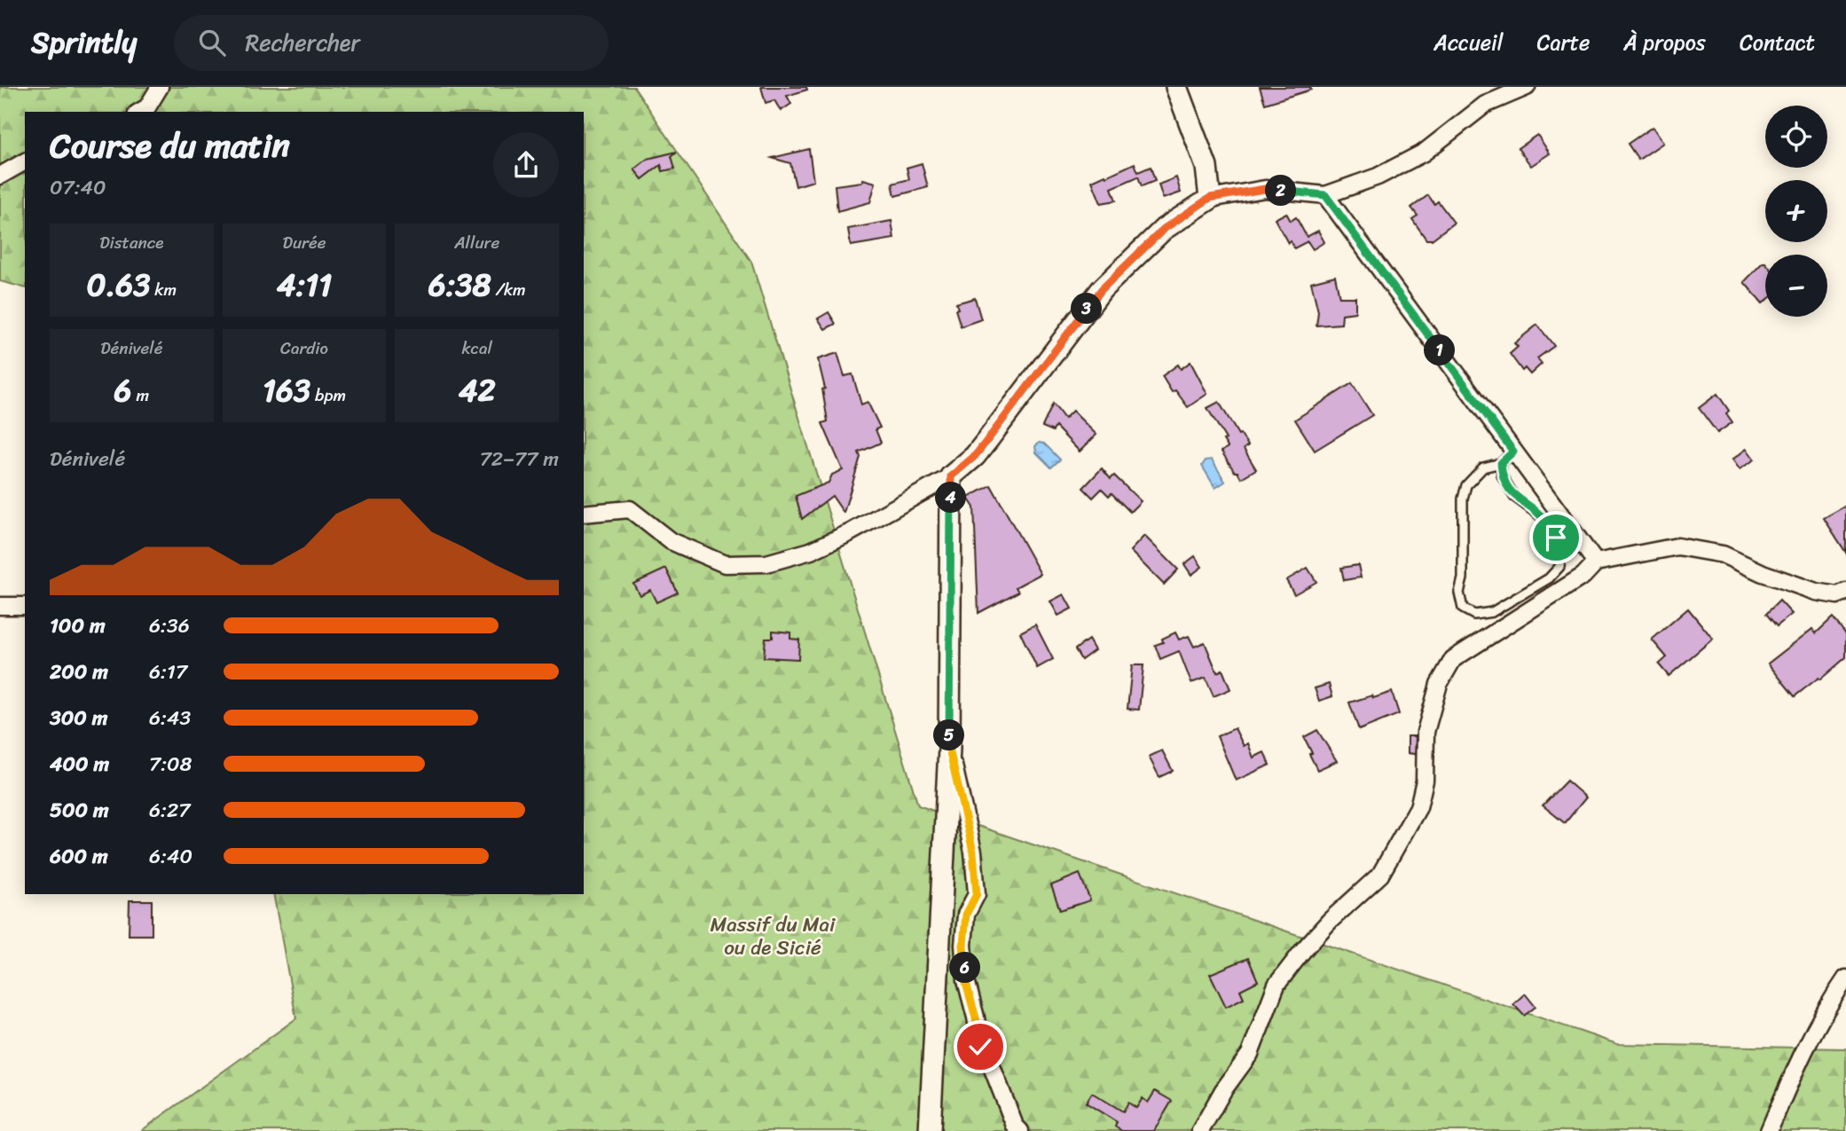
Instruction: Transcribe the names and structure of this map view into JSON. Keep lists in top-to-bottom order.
{
  "parks": ["Massif du Mai ou de Sicié"],
  "page": {
    "header": "Sprintly",
    "search": "Rechercher",
    "nav": [
      "Accueil",
      "Carte",
      "À propos",
      "Contact"
    ],
    "map_buttons": ["+", "−"],
    "heading": ["Course du matin", "07:40"],
    "pins": [
      "2",
      "3",
      "1",
      "4",
      "5",
      "6"
    ],
    "stats": [
      ["Distance", "0.63 km"],
      ["Durée", "4:11"],
      ["Allure", "6:38 /km"],
      ["Dénivelé", "6 m"],
      ["Cardio", "163 bpm"],
      ["kcal", "42"]
    ],
    "chart": ["Dénivelé", "72–77 m"],
    "list": [
      {
        "name": "100 m",
        "note": "6:36"
      },
      {
        "name": "200 m",
        "note": "6:17"
      },
      {
        "name": "300 m",
        "note": "6:43"
      },
      {
        "name": "400 m",
        "note": "7:08"
      },
      {
        "name": "500 m",
        "note": "6:27"
      },
      {
        "name": "600 m",
        "note": "6:40"
      }
    ]
  }
}
